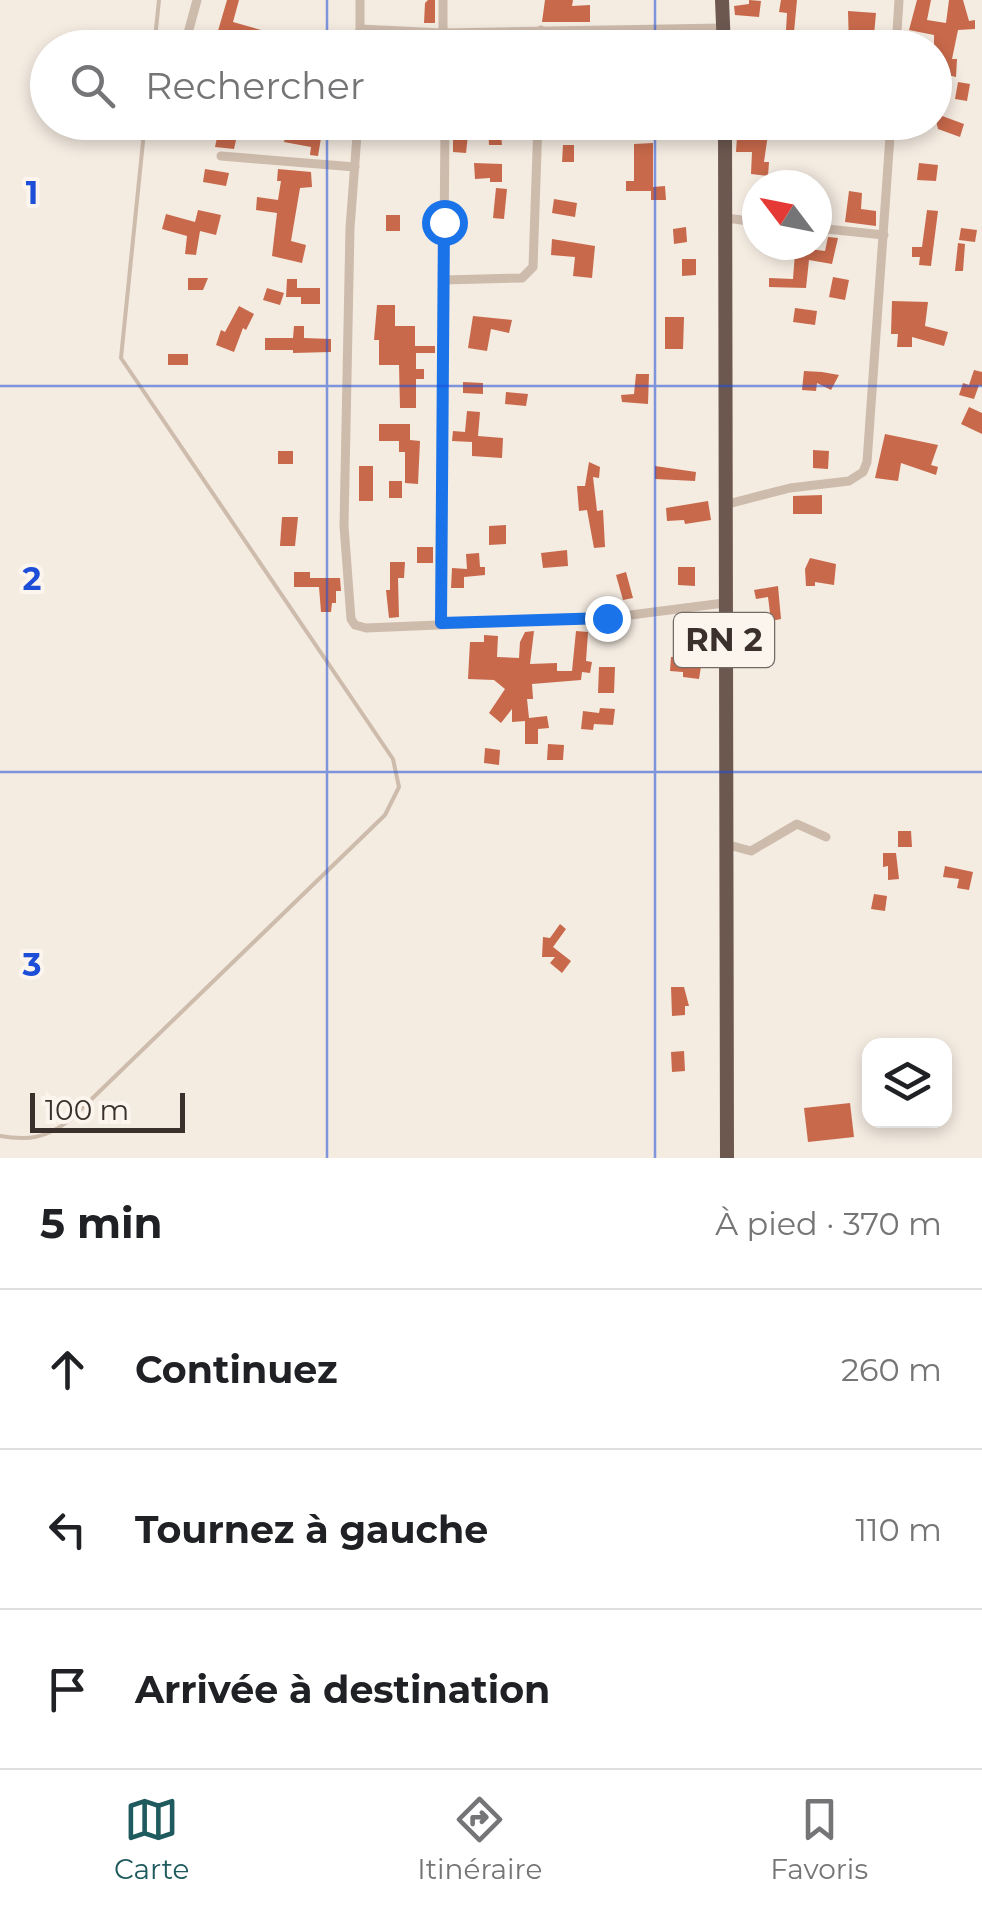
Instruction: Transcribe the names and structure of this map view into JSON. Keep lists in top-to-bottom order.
{
  "streets": {
    "highway": ["RN 2"]
  },
  "scale_bar": "100 m",
  "north": "top left",
  "page": {
    "search": "Rechercher",
    "scale": "100 m",
    "heading": ["5 min", "À pied · 370 m"],
    "list": [
      ["Continuez", "260 m"],
      ["Tournez à gauche", "110 m"],
      "Arrivée à destination"
    ],
    "nav": ["Carte", "Itinéraire", "Favoris"]
  },
  "grid": {
    "rows": ["1", "2", "3"]
  }
}
